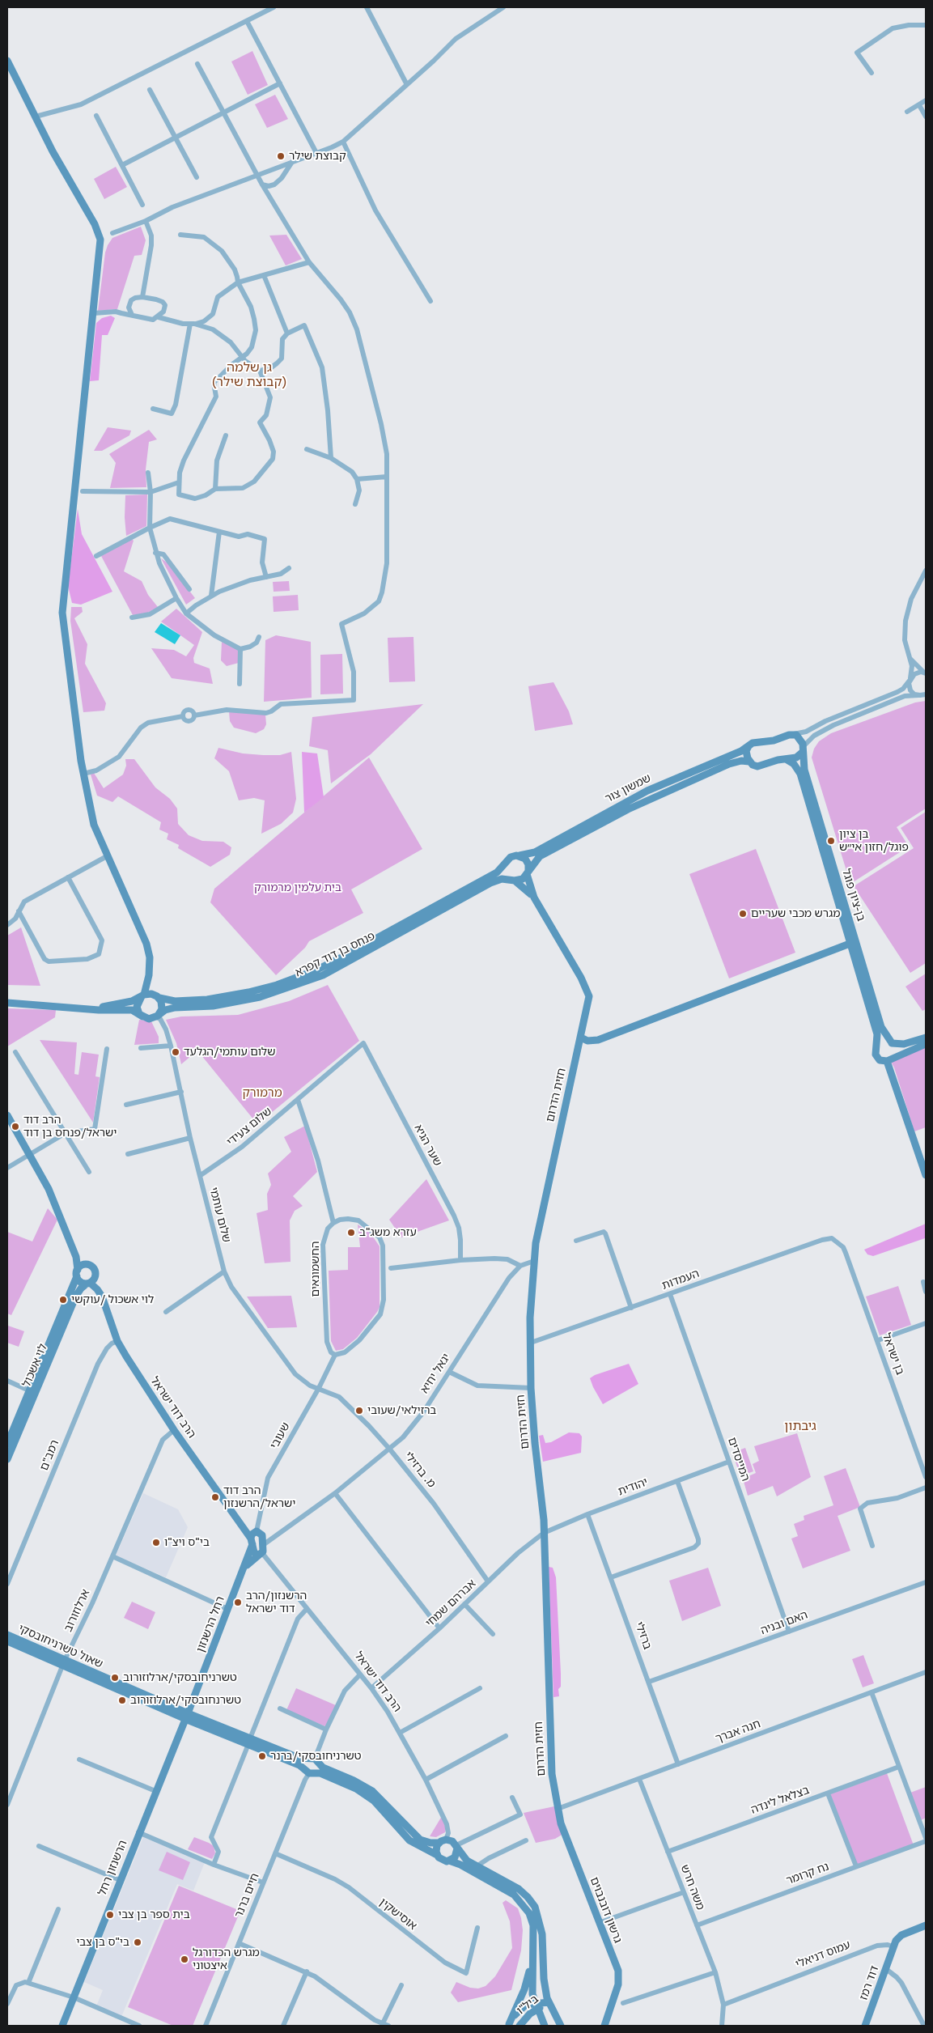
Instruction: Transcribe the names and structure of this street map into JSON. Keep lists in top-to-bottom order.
{
  "streets": {
    "street": [
      "שמשון צור",
      "בן-ציון פוגל",
      "פנחס בן דוד קפרא",
      "חזית הדרום",
      "שלום צעידי",
      "שער הגיא",
      "שלום עותמי",
      "החשמונאים",
      "העמדות",
      "בן ישראל",
      "לוי אשכול",
      "יגאל יחיא",
      "הרב דוד ישראל",
      "שעובי",
      "רמב\"ם",
      "המייסדים",
      "מ. ברזילי",
      "יהודית",
      "אברהם שמחי",
      "ארלוזורוב",
      "האם ובניה",
      "רחל הרשנזון",
      "ברזילי",
      "שאול טשרניחובסקי",
      "חנה אברך",
      "בצלאל לינדה",
      "הרשנזון רחל",
      "נח קרומר",
      "משה חרש",
      "חיים ברנר",
      "גרשון דובנבוים",
      "אוסישקין",
      "עמוס דניאלי",
      "דוד רמז",
      "ביל\"ו"
    ]
  },
  "crossings": [
    ["שמשון צור", "בן-ציון פוגל"],
    ["שמשון צור", "פנחס בן דוד קפרא"],
    ["פנחס בן דוד קפרא", "שלום עותמי"],
    ["חזית הדרום", "העמדות"],
    ["חזית הדרום", "יגאל יחיא"],
    ["חזית הדרום", "יהודית"],
    ["חזית הדרום", "אברהם שמחי"],
    ["חזית הדרום", "חנה אברך"],
    ["חזית הדרום", "גרשון דובנבוים"],
    ["שלום צעידי", "שער הגיא"],
    ["שלום צעידי", "שלום עותמי"],
    ["שלום עותמי", "שעובי"],
    ["שלום עותמי", "מ. ברזילי"],
    ["החשמונאים", "שעובי"],
    ["העמדות", "בן ישראל"],
    ["העמדות", "המייסדים"],
    ["לוי אשכול", "הרב דוד ישראל"],
    ["יגאל יחיא", "מ. ברזילי"],
    ["הרב דוד ישראל", "רמב\"ם"],
    ["הרב דוד ישראל", "אברהם שמחי"],
    ["הרב דוד ישראל", "ארלוזורוב"],
    ["הרב דוד ישראל", "רחל הרשנזון"],
    ["הרב דוד ישראל", "שאול טשרניחובסקי"],
    ["שעובי", "מ. ברזילי"],
    ["המייסדים", "יהודית"],
    ["המייסדים", "האם ובניה"],
    ["מ. ברזילי", "אברהם שמחי"],
    ["יהודית", "אברהם שמחי"],
    ["יהודית", "ברזילי"],
    ["ארלוזורוב", "שאול טשרניחובסקי"],
    ["האם ובניה", "ברזילי"],
    ["רחל הרשנזון", "שאול טשרניחובסקי"],
    ["רחל הרשנזון", "הרשנזון רחל"],
    ["ברזילי", "חנה אברך"],
    ["שאול טשרניחובסקי", "הרשנזון רחל"],
    ["שאול טשרניחובסקי", "חיים ברנר"],
    ["חנה אברך", "משה חרש"],
    ["חנה אברך", "גרשון דובנבוים"],
    ["בצלאל לינדה", "משה חרש"],
    ["נח קרומר", "משה חרש"],
    ["משה חרש", "עמוס דניאלי"],
    ["חיים ברנר", "אוסישקין"],
    ["עמוס דניאלי", "דוד רמז"]
  ],
  "districts": ["גן שלמה (קבוצת שילר)", "מרמורק", "גיבתון"],
  "parks": ["בית עלמין מרמורק"],
  "places": [
    "קבוצת שילר",
    "בן ציון פוגל/חזון אי״ש",
    "מגרש מכבי שעריים",
    "שלום עותמי/הגלעד",
    "הרב דוד ישראל/פנחס בן דוד",
    "עזרא משג\"ב",
    "לוי אשכול /עוקשי",
    "ברזילאי/שעובי",
    "הרב דוד ישראל/הרשנזון",
    "בי\"ס ויצ\"ו",
    "הרשנזון/הרב דוד ישראל",
    "טשרניחובסקי/ארלוזורוב",
    "טשרנחובסקי/ארלוזורוב",
    "טשרניחובסקי/ברנר",
    "בית ספר בן צבי",
    "בי\"ס בן צבי",
    "מגרש הכדורגל איצטוני"
  ]
}
